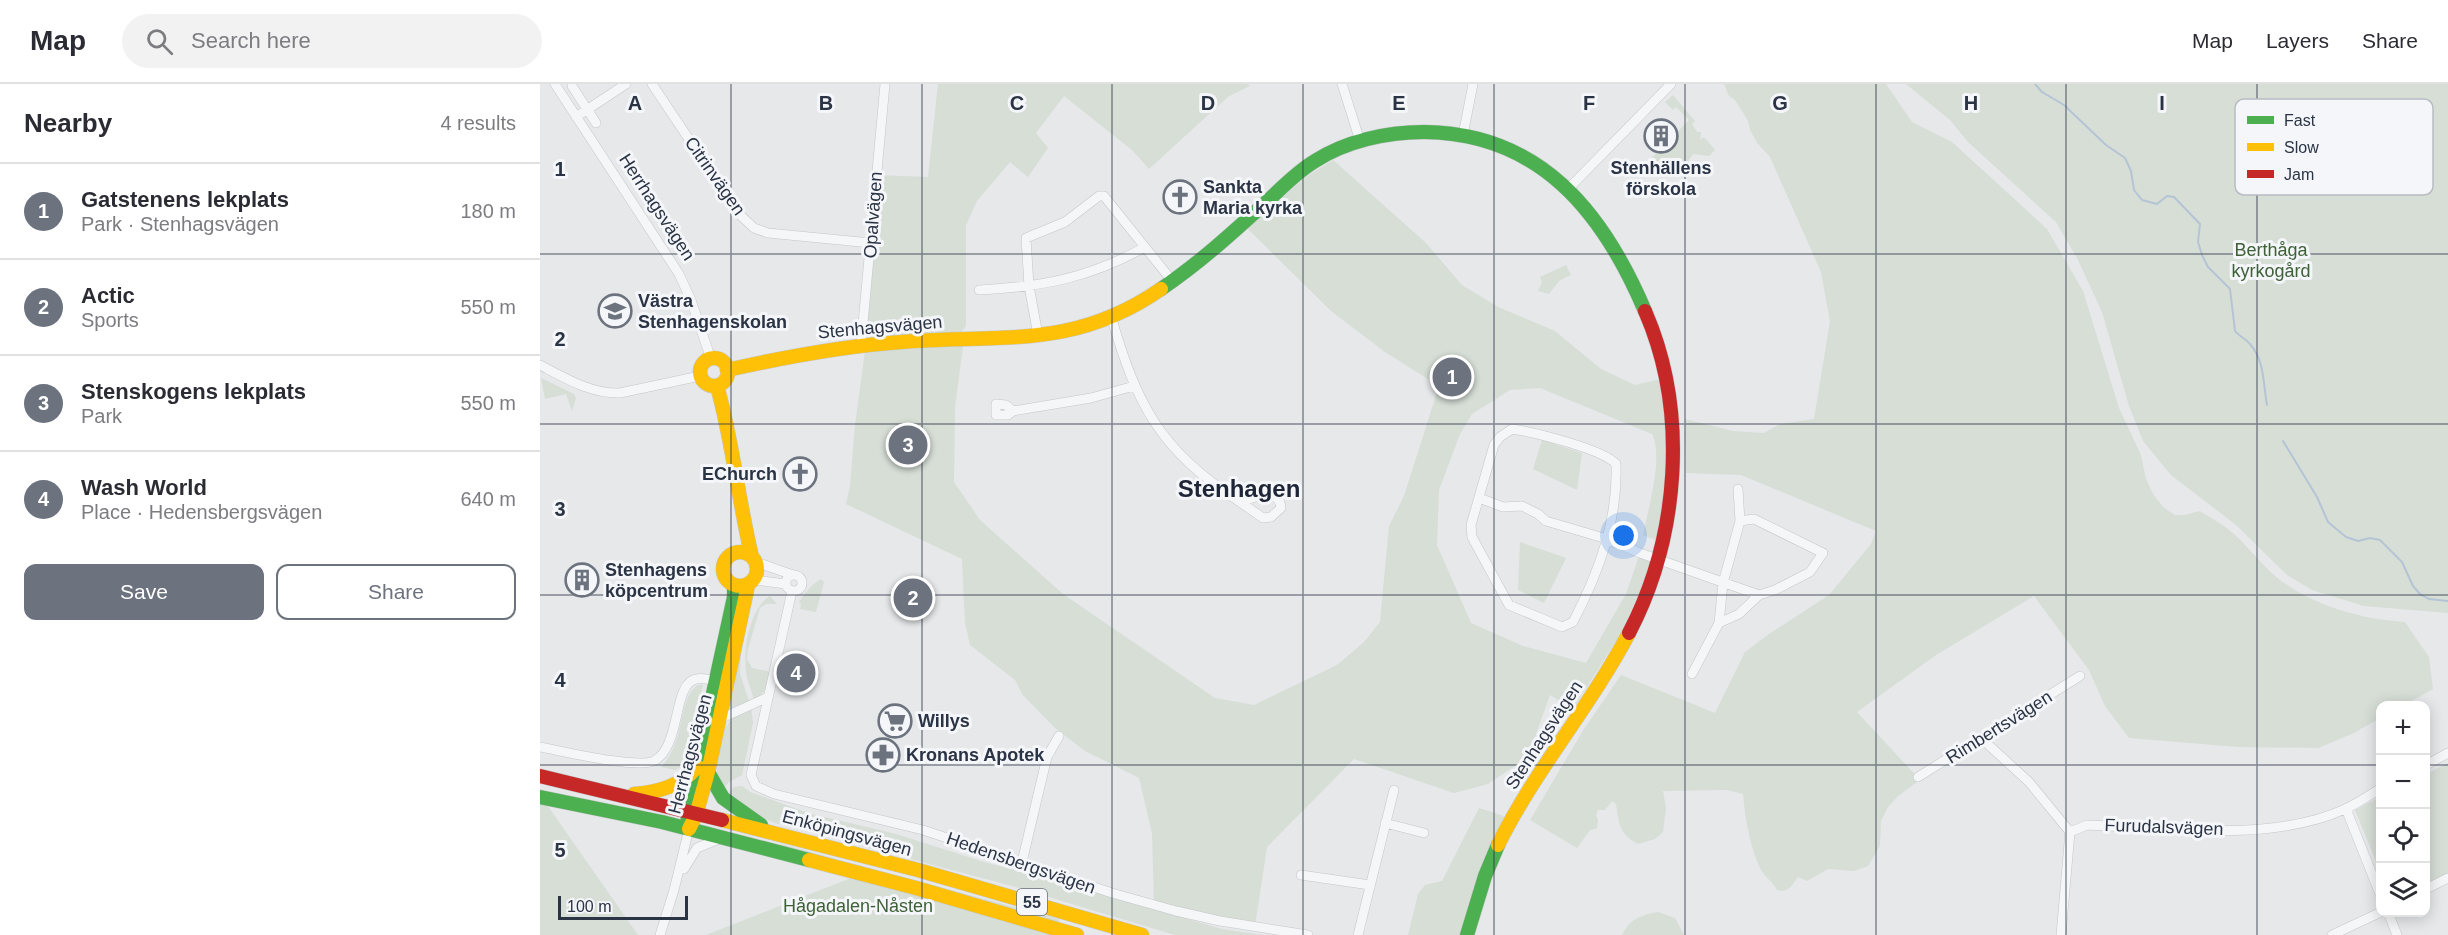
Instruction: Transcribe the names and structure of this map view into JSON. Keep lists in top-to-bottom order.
{
  "streets": {
    "street": [
      "Citrinvägen",
      "Herrhagsvägen",
      "Opalvägen",
      "Stenhagsvägen",
      "Rimbertsvägen",
      "Furudalsvägen",
      "Enköpingsvägen",
      "Hedensbergsvägen",
      "55"
    ]
  },
  "crossings": [
    ["Citrinvägen", "Opalvägen"],
    ["Herrhagsvägen", "Stenhagsvägen"],
    ["Herrhagsvägen", "Enköpingsvägen"],
    ["Opalvägen", "Stenhagsvägen"]
  ],
  "districts": ["Stenhagen"],
  "parks": ["Berthåga kyrkogård", "Hågadalen-Nåsten"],
  "places": {
    "building": ["Stenhällens förskola", "Stenhagens köpcentrum"],
    "church": ["Sankta Maria kyrka", "EChurch"],
    "school or university": ["Västra Stenhagenskolan"],
    "supermarket": ["Willys"],
    "pharmacy": ["Kronans Apotek"]
  },
  "legend": ["Fast", "Slow", "Jam"],
  "scale_bar": "100 m",
  "page": {
    "header": "Map",
    "search": "Search here",
    "nav": ["Map", "Layers", "Share"],
    "heading": ["Nearby", "4 results"],
    "list": [
      {
        "mark": "1",
        "name": "Gatstenens lekplats",
        "note": "Park · Stenhagsvägen",
        "value": "180 m"
      },
      {
        "mark": "2",
        "name": "Actic",
        "note": "Sports",
        "value": "550 m"
      },
      {
        "mark": "3",
        "name": "Stenskogens lekplats",
        "note": "Park",
        "value": "550 m"
      },
      {
        "mark": "4",
        "name": "Wash World",
        "note": "Place · Hedensbergsvägen",
        "value": "640 m"
      }
    ],
    "pins": [
      "1",
      "3",
      "2",
      "4"
    ],
    "buttons": ["Save", "Share"],
    "map_buttons": ["+", "−"],
    "scale": "100 m"
  },
  "grid": {
    "columns": [
      "A",
      "B",
      "C",
      "D",
      "E",
      "F",
      "G",
      "H",
      "I"
    ],
    "rows": [
      "1",
      "2",
      "3",
      "4",
      "5"
    ]
  }
}
